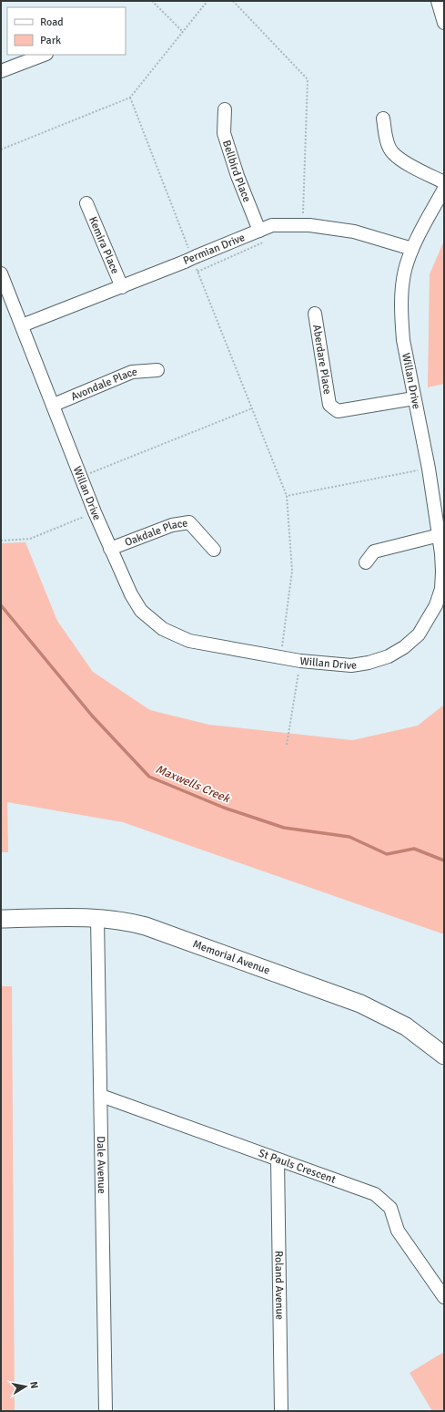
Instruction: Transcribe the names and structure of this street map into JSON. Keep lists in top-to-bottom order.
{
  "streets": {
    "street": [
      "Bellbird Place",
      "Kemira Place",
      "Permian Drive",
      "Aberdare Place",
      "Willan Drive",
      "Avondale Place",
      "Oakdale Place",
      "Memorial Avenue",
      "Dale Avenue",
      "St Pauls Crescent",
      "Roland Avenue"
    ]
  },
  "crossings": [
    ["Bellbird Place", "Permian Drive"],
    ["Kemira Place", "Permian Drive"],
    ["Permian Drive", "Willan Drive"],
    ["Aberdare Place", "Willan Drive"],
    ["Willan Drive", "Avondale Place"],
    ["Willan Drive", "Oakdale Place"],
    ["Memorial Avenue", "Dale Avenue"],
    ["Dale Avenue", "St Pauls Crescent"],
    ["St Pauls Crescent", "Roland Avenue"]
  ],
  "water": ["Maxwells Creek"],
  "legend": ["Road", "Park"],
  "north": "right"
}
